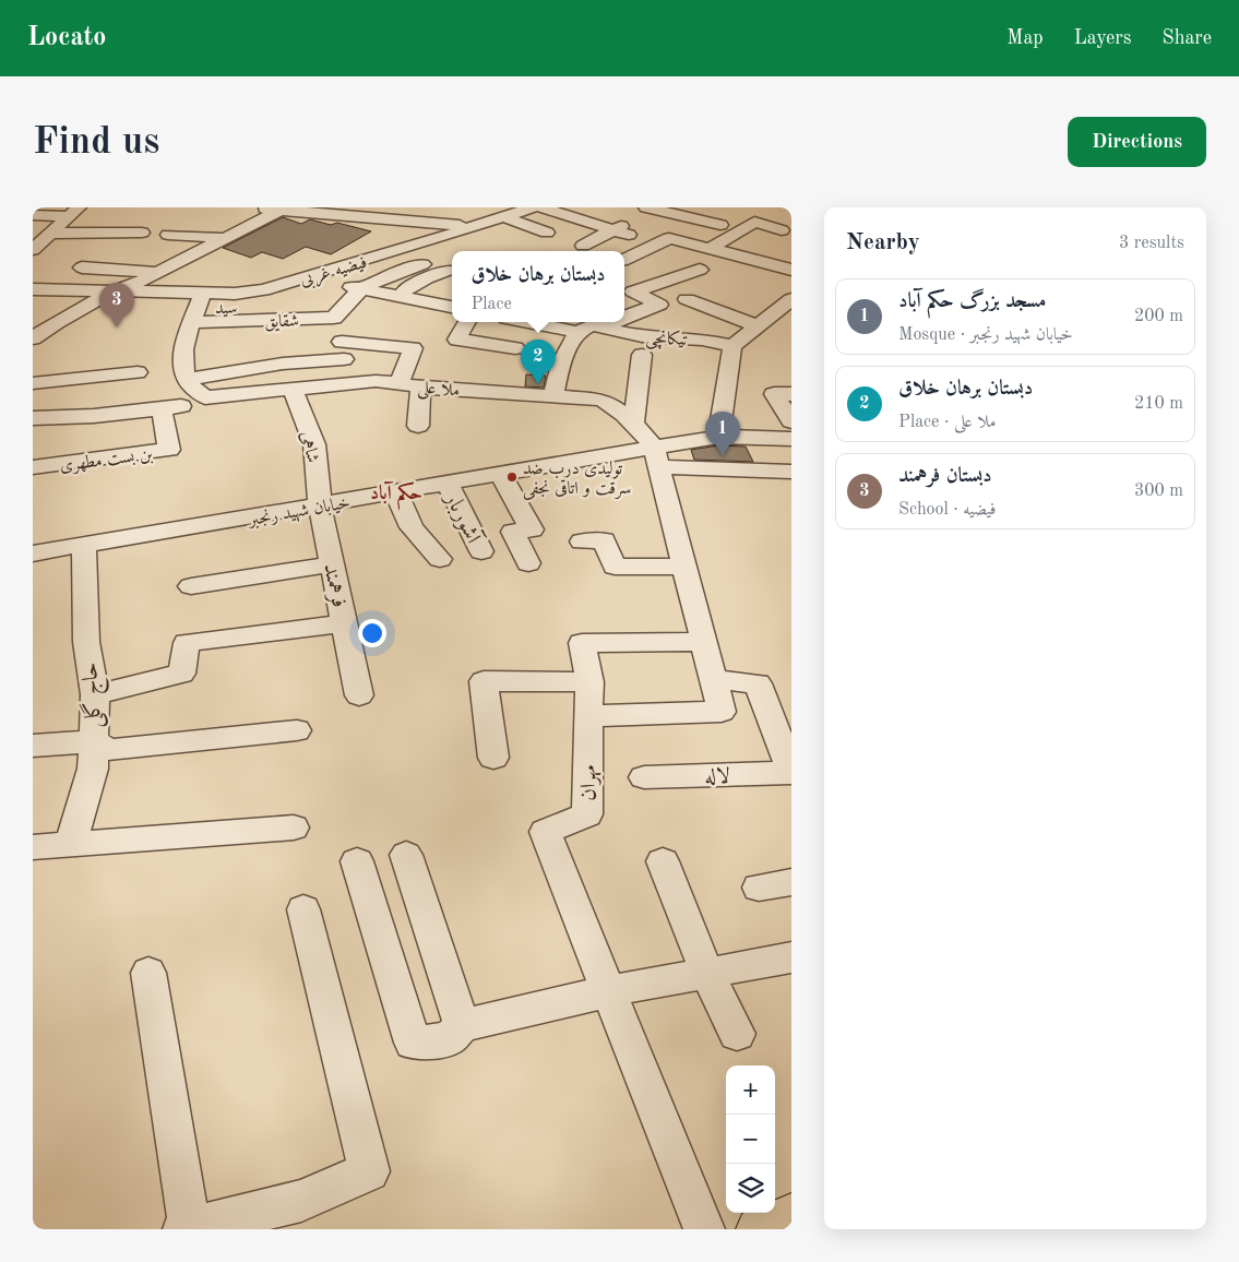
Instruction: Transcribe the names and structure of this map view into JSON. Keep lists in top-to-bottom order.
{
  "streets": {
    "street": [
      "فیضیه غربی",
      "سید",
      "شقایق",
      "تیکانچی",
      "ملا علی",
      "شاهی",
      "بن بست مطهری",
      "خیابان شهید رنجبر",
      "آشوربار",
      "فرهمند",
      "حاج گلی",
      "لاله",
      "مهران"
    ]
  },
  "crossings": [
    ["فیضیه غربی", "سید"],
    ["فیضیه غربی", "شقایق"],
    ["سید", "شقایق"],
    ["ملا علی", "شاهی"],
    ["ملا علی", "بن بست مطهری"],
    ["ملا علی", "خیابان شهید رنجبر"],
    ["شاهی", "خیابان شهید رنجبر"],
    ["شاهی", "فرهمند"],
    ["خیابان شهید رنجبر", "آشوربار"],
    ["خیابان شهید رنجبر", "فرهمند"],
    ["خیابان شهید رنجبر", "حاج گلی"]
  ],
  "districts": ["حکم آباد"],
  "places": ["تولیدی درب ضد سرقت و اتاقی نجفی"],
  "page": {
    "header": "Locato",
    "nav": ["Map", "Layers", "Share"],
    "buttons": "Directions",
    "title": "Find us",
    "heading": ["Nearby", "3 results"],
    "popup": ["دبستان برهان خلاق", "Place"],
    "list": [
      {
        "mark": "1",
        "name": "مسجد بزرگ حکم آباد",
        "note": "Mosque · خیابان شهید رنجبر",
        "value": "200 m"
      },
      {
        "mark": "2",
        "name": "دبستان برهان خلاق",
        "note": "Place · ملا علی",
        "value": "210 m"
      },
      {
        "mark": "3",
        "name": "دبستان فرهمند",
        "note": "School · فیضیه",
        "value": "300 m"
      }
    ],
    "pins": ["3", "2", "1"],
    "map_buttons": ["+", "−"]
  }
}
